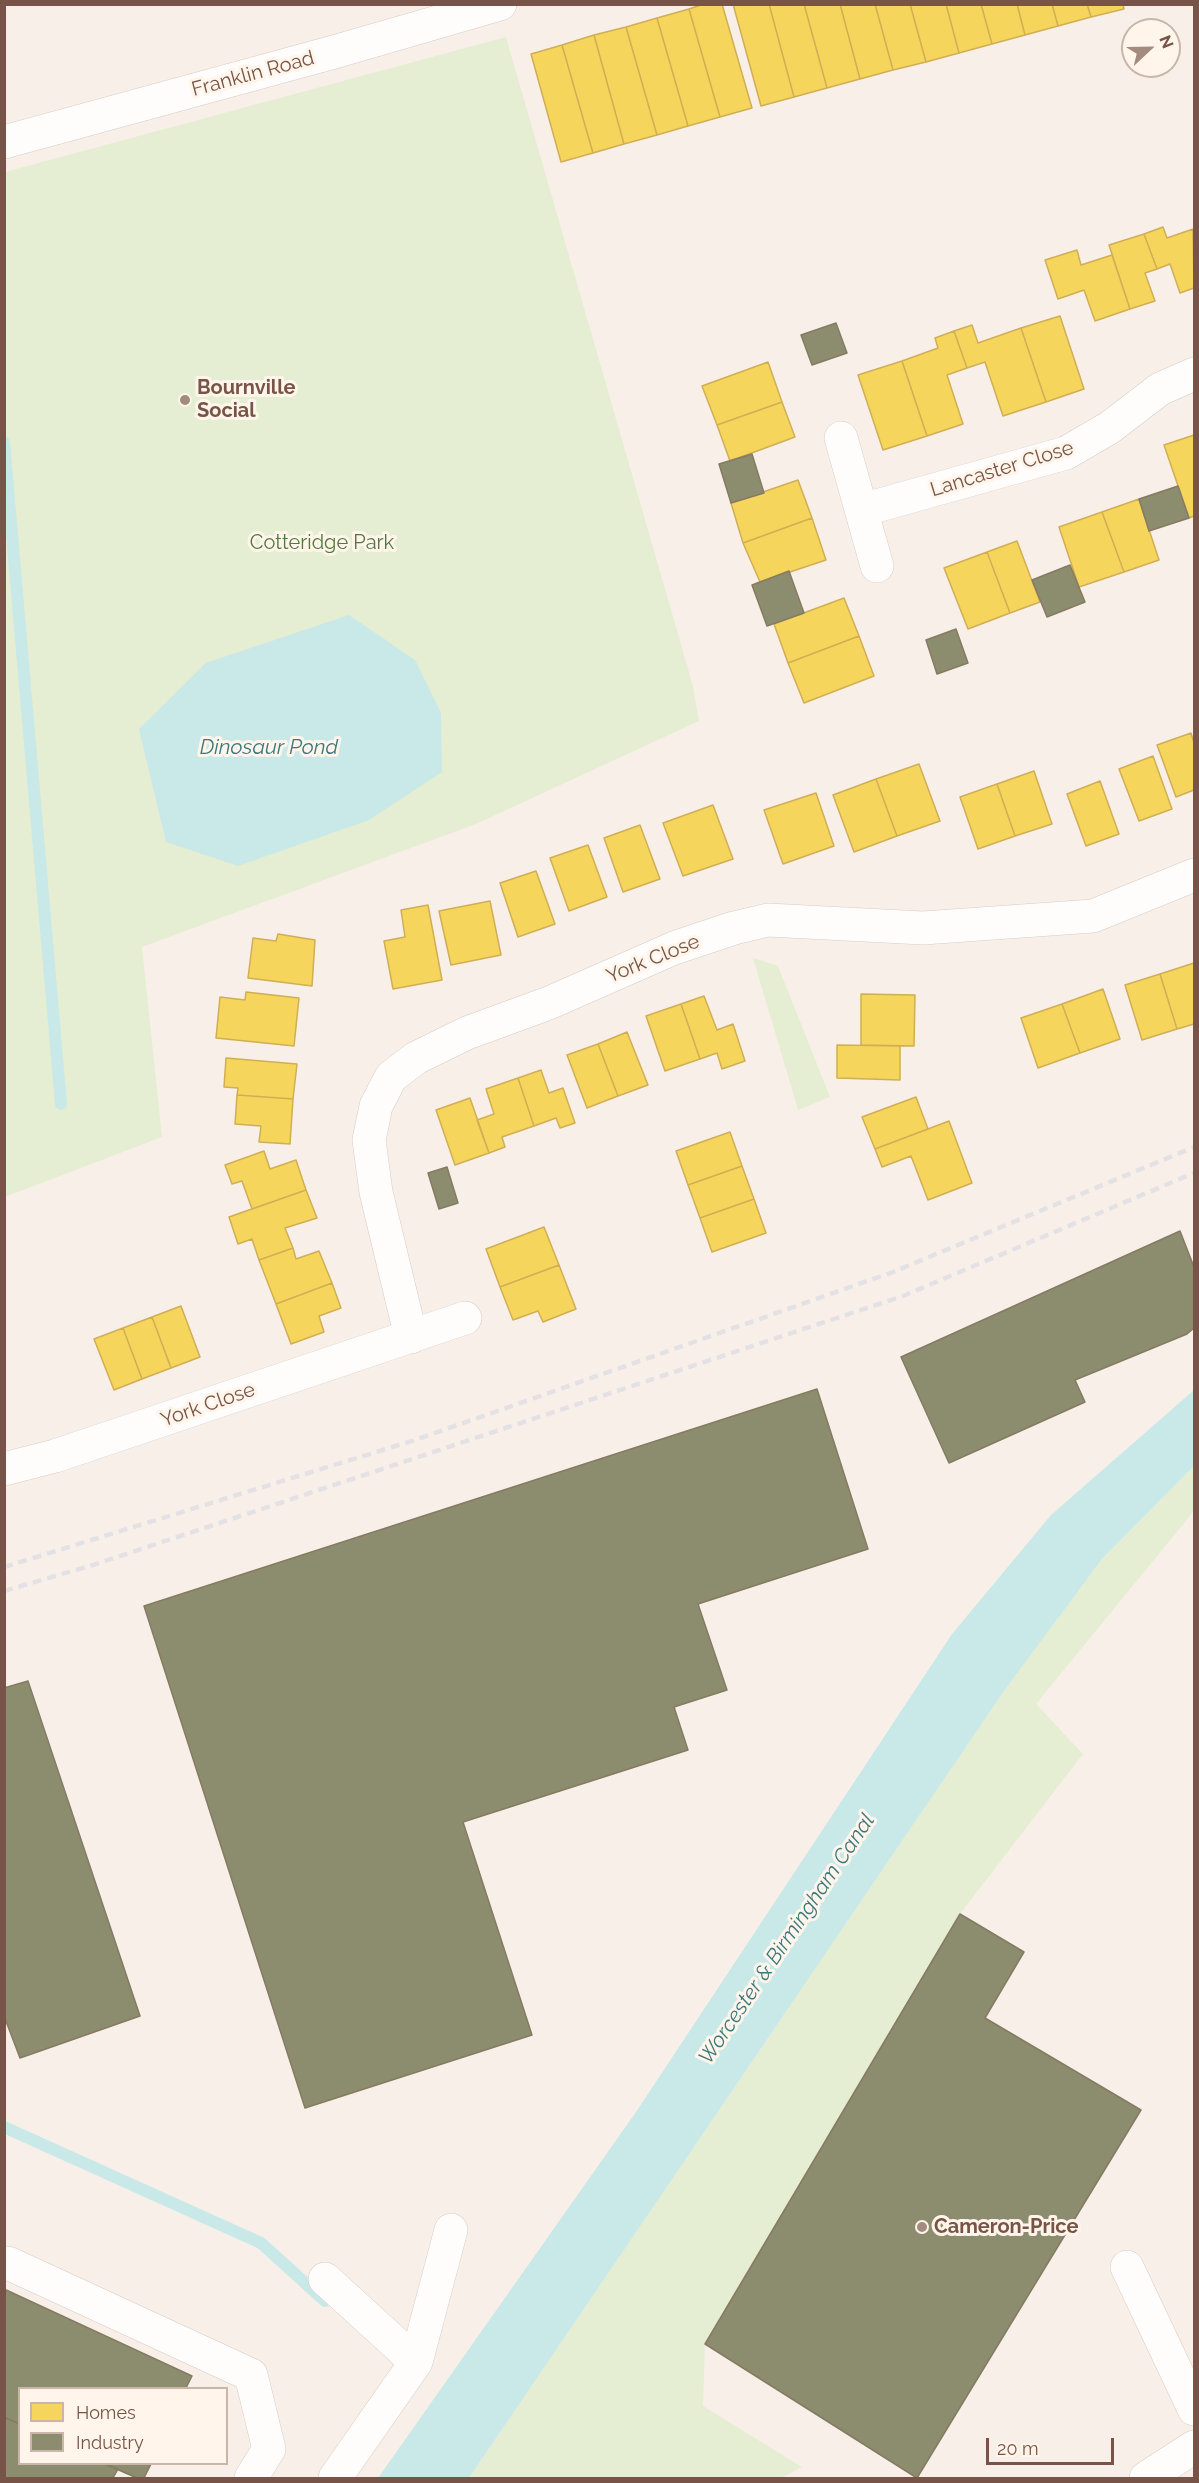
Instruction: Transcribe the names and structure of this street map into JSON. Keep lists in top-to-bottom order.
{
  "streets": {
    "street": ["Franklin Road", "Lancaster Close", "York Close"]
  },
  "water": ["Dinosaur Pond", "Worcester & Birmingham Canal"],
  "parks": ["Cotteridge Park"],
  "places": ["Bournville Social", "Cameron-Price"],
  "legend": ["Homes", "Industry"],
  "scale_bar": "20 m",
  "north": "right"
}
